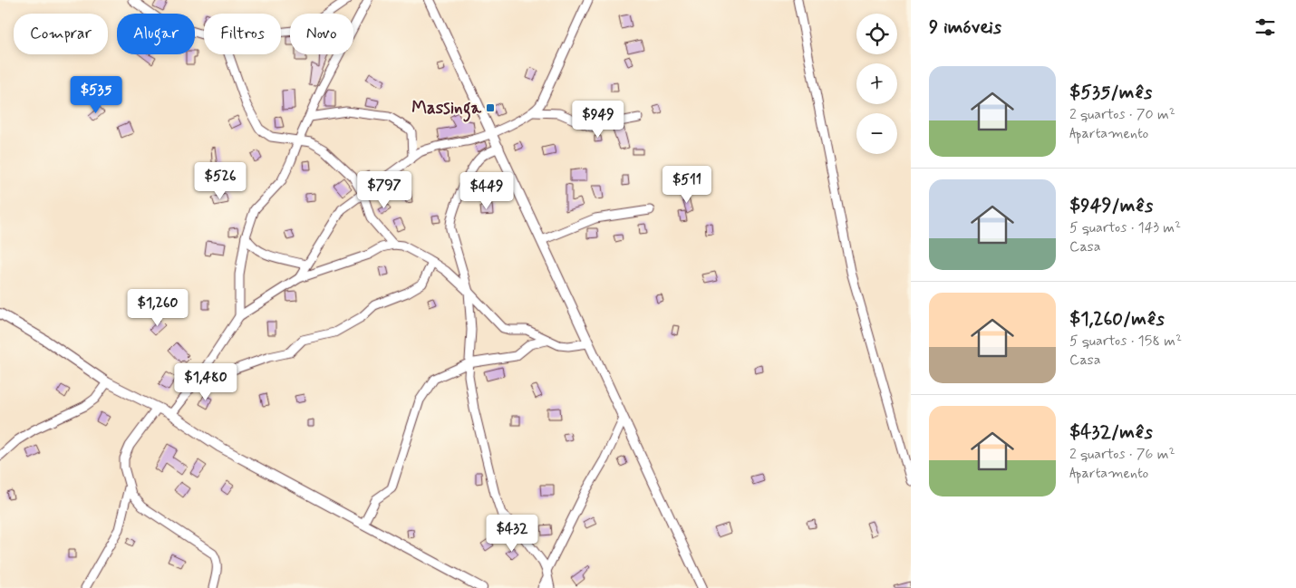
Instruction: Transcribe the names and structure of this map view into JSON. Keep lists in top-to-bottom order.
{
  "places": {
    "transit": ["Massinga"]
  },
  "page": {
    "heading": "9 imóveis",
    "map_buttons": ["+", "−"],
    "chip": [
      "Comprar",
      "Alugar",
      "Filtros",
      "Novo"
    ],
    "list": [
      {
        "name": "$535/mês",
        "note": "2 quartos · 70 m² · Apartamento"
      },
      {
        "name": "$949/mês",
        "note": "5 quartos · 143 m² · Casa"
      },
      {
        "name": "$1,260/mês",
        "note": "5 quartos · 158 m² · Casa"
      },
      {
        "name": "$432/mês",
        "note": "2 quartos · 76 m² · Apartamento"
      }
    ],
    "price": [
      "$535",
      "$949",
      "$526",
      "$511",
      "$797",
      "$449",
      "$1,260",
      "$1,480",
      "$432"
    ]
  }
}
